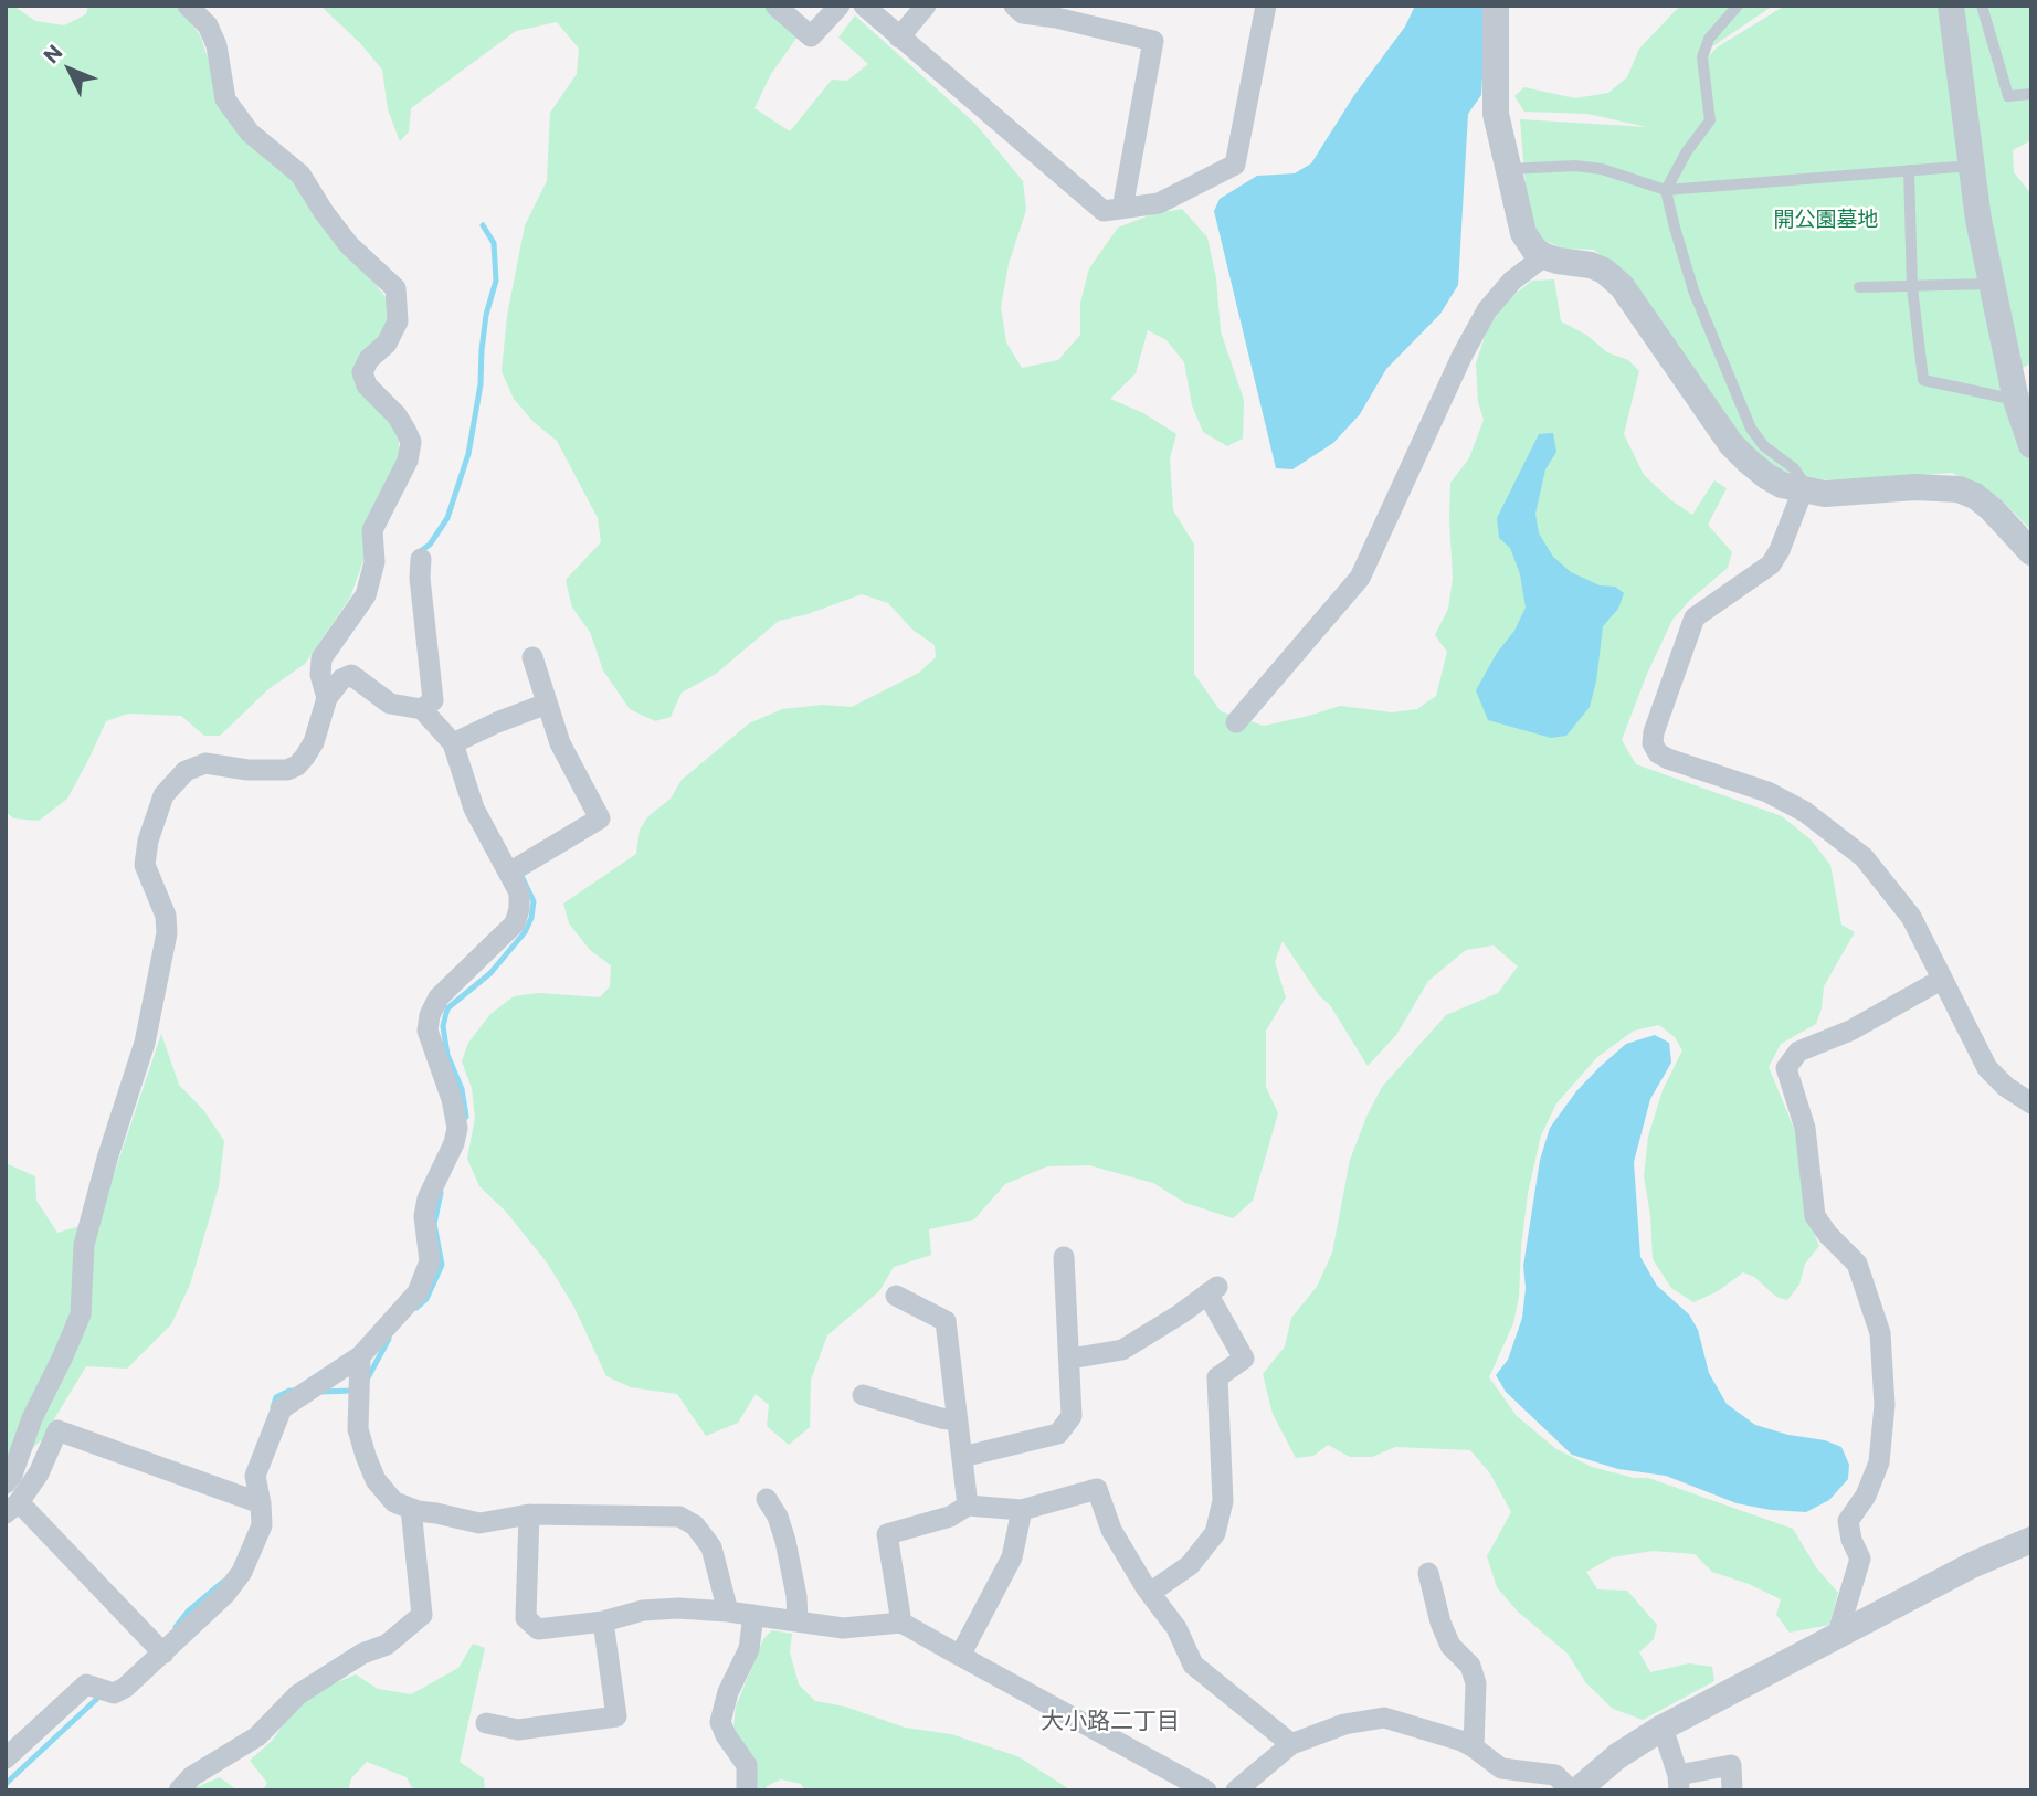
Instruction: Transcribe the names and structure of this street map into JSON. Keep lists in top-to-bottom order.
{
  "districts": ["大小路二丁目"],
  "parks": ["開公園墓地"],
  "north": "top left"
}
